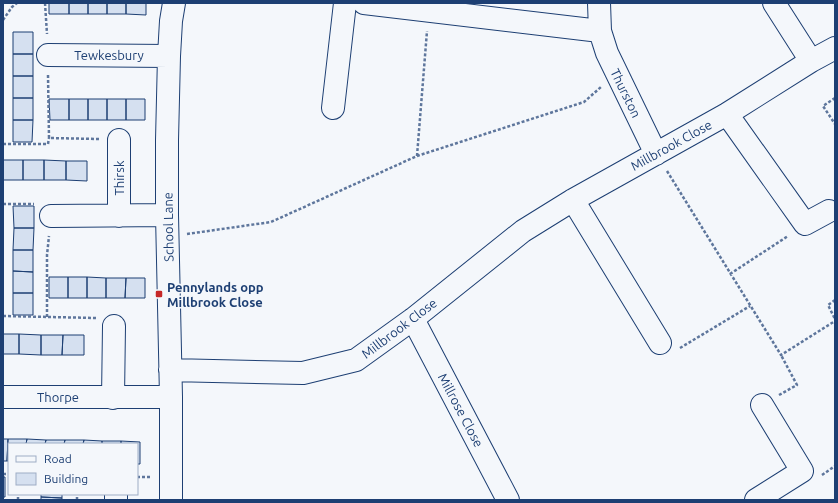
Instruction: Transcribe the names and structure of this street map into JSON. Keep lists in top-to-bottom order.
{
  "streets": {
    "street": [
      "Tewkesbury",
      "Thurston",
      "Millbrook Close",
      "Thirsk",
      "School Lane",
      "Thorpe",
      "Millrose Close"
    ]
  },
  "crossings": [
    ["Tewkesbury", "School Lane"],
    ["Thurston", "Millbrook Close"],
    ["Millbrook Close", "School Lane"],
    ["Millbrook Close", "Millrose Close"],
    ["School Lane", "Thorpe"]
  ],
  "places": {
    "transit": ["Pennylands opp Millbrook Close"]
  },
  "legend": ["Road", "Building"]
}
